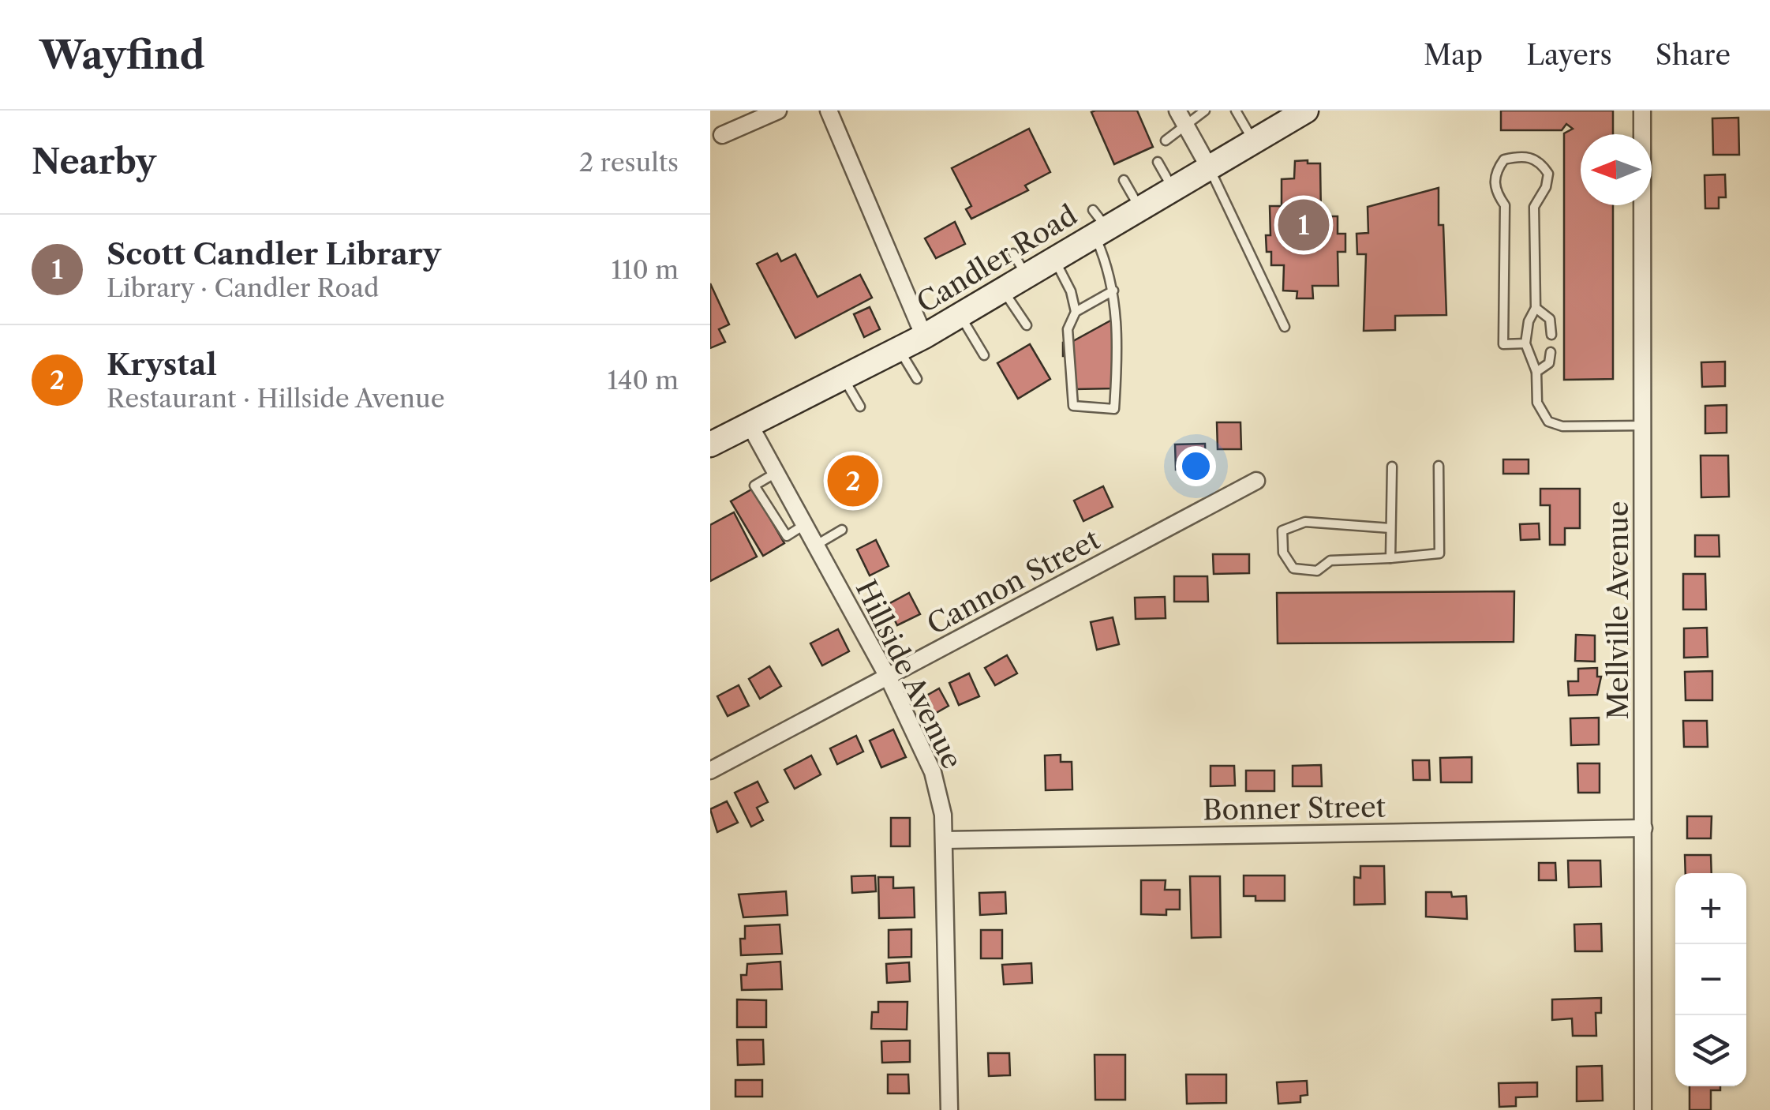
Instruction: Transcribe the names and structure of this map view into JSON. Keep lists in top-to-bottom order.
{
  "streets": {
    "main road": ["Candler Road"],
    "street": [
      "Cannon Street",
      "Mellville Avenue",
      "Hillside Avenue",
      "Bonner Street"
    ]
  },
  "crossings": [
    ["Candler Road", "Hillside Avenue"],
    ["Cannon Street", "Hillside Avenue"],
    ["Mellville Avenue", "Bonner Street"],
    ["Hillside Avenue", "Bonner Street"]
  ],
  "north": "left",
  "page": {
    "header": "Wayfind",
    "nav": ["Map", "Layers", "Share"],
    "heading": ["Nearby", "2 results"],
    "pins": ["1", "2"],
    "list": [
      {
        "mark": "1",
        "name": "Scott Candler Library",
        "note": "Library · Candler Road",
        "value": "110 m"
      },
      {
        "mark": "2",
        "name": "Krystal",
        "note": "Restaurant · Hillside Avenue",
        "value": "140 m"
      }
    ],
    "map_buttons": ["+", "−"]
  }
}
